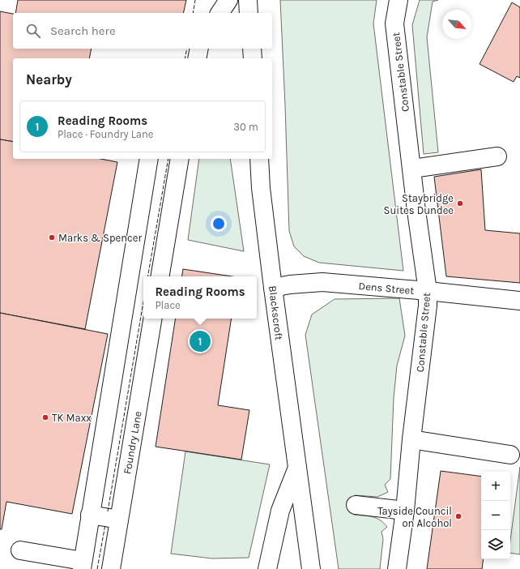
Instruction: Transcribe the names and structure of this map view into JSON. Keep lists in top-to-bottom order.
{
  "streets": {
    "street": [
      "Constable Street",
      "Dens Street",
      "Blackscroft",
      "Foundry Lane"
    ]
  },
  "crossings": [
    ["Constable Street", "Dens Street"],
    ["Dens Street", "Blackscroft"]
  ],
  "places": [
    "Staybridge Suites Dundee",
    "Marks & Spencer",
    "TK Maxx",
    "Tayside Council on Alcohol"
  ],
  "north": "bottom right",
  "page": {
    "search": "Search here",
    "heading": "Nearby",
    "list": [
      {
        "mark": "1",
        "name": "Reading Rooms",
        "note": "Place · Foundry Lane",
        "value": "30 m"
      }
    ],
    "popup": ["Reading Rooms", "Place"],
    "pins": "1",
    "map_buttons": ["+", "−"]
  }
}
